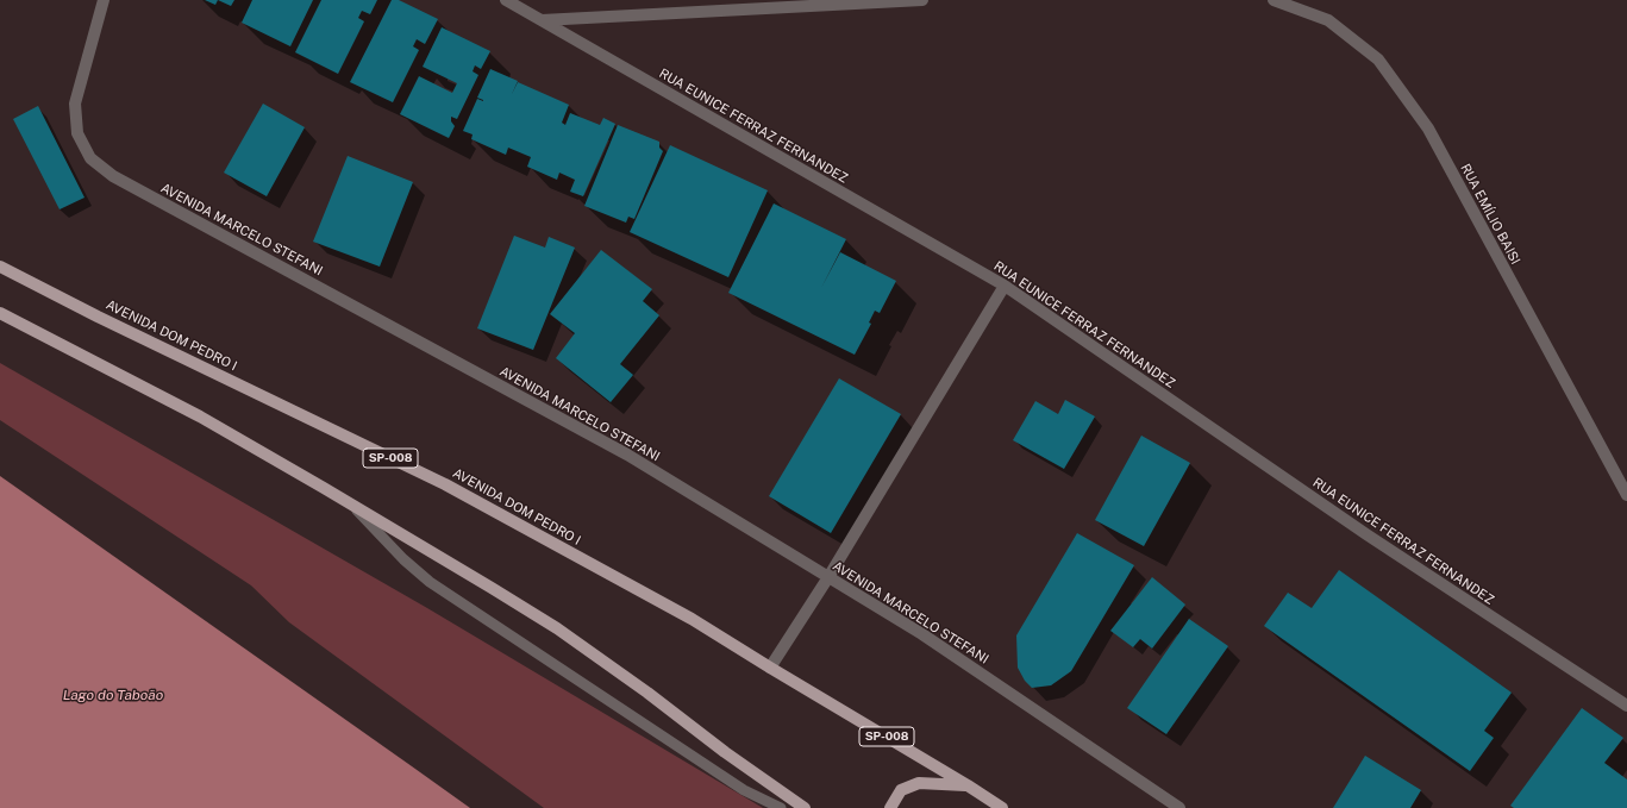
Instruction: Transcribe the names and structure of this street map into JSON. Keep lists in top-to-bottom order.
{
  "streets": {
    "main road": ["AVENIDA DOM PEDRO I", "SP-008"],
    "street": ["RUA EUNICE FERRAZ FERNANDEZ", "RUA EMÍLIO BAISI", "AVENIDA MARCELO STEFANI"]
  },
  "water": ["Lago do Taboão"]
}
